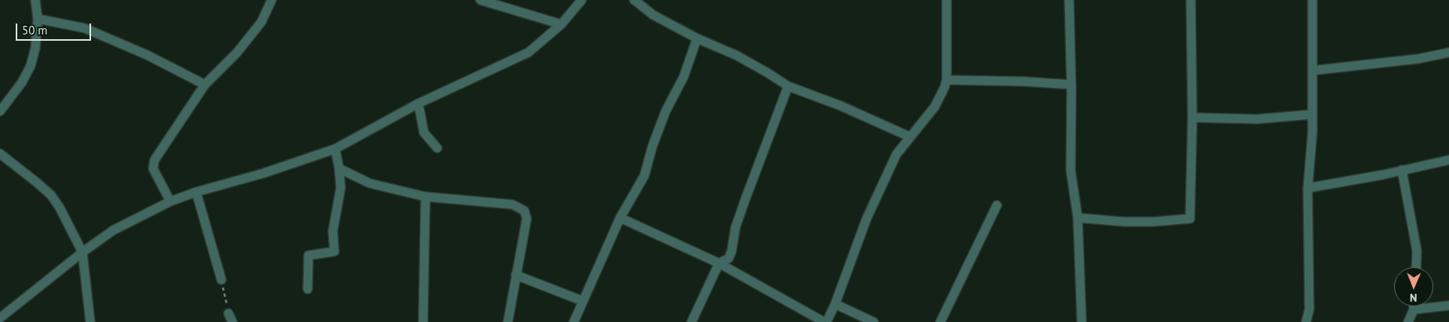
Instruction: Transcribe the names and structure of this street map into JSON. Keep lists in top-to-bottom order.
{
  "scale_bar": "50 m",
  "north": "bottom"
}
